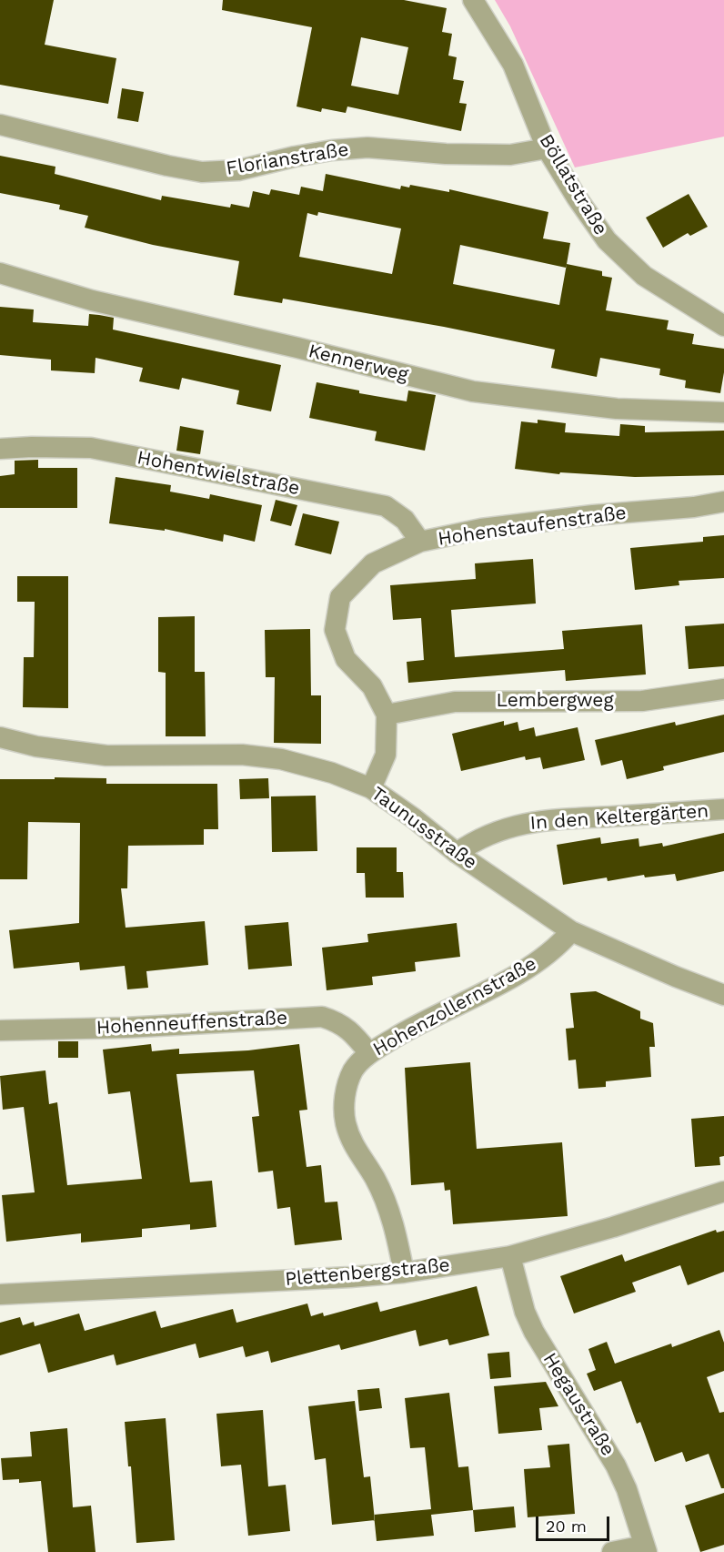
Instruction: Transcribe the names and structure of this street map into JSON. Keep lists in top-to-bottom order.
{
  "streets": {
    "street": [
      "Florianstraße",
      "Böllatstraße",
      "Kennerweg",
      "Hohentwielstraße",
      "Hohenstaufenstraße",
      "Lembergweg",
      "In den Keltergärten",
      "Taunusstraße",
      "Hohenzollernstraße",
      "Hohenneuffenstraße",
      "Plettenbergstraße",
      "Hegaustraße"
    ]
  },
  "crossings": [
    ["Florianstraße", "Böllatstraße"],
    ["Hohentwielstraße", "Hohenstaufenstraße"],
    ["Hohenstaufenstraße", "Lembergweg"],
    ["Hohenstaufenstraße", "Taunusstraße"],
    ["In den Keltergärten", "Taunusstraße"],
    ["Taunusstraße", "Hohenzollernstraße"],
    ["Hohenzollernstraße", "Hohenneuffenstraße"],
    ["Hohenzollernstraße", "Plettenbergstraße"],
    ["Plettenbergstraße", "Hegaustraße"]
  ],
  "scale_bar": "20 m"
}
